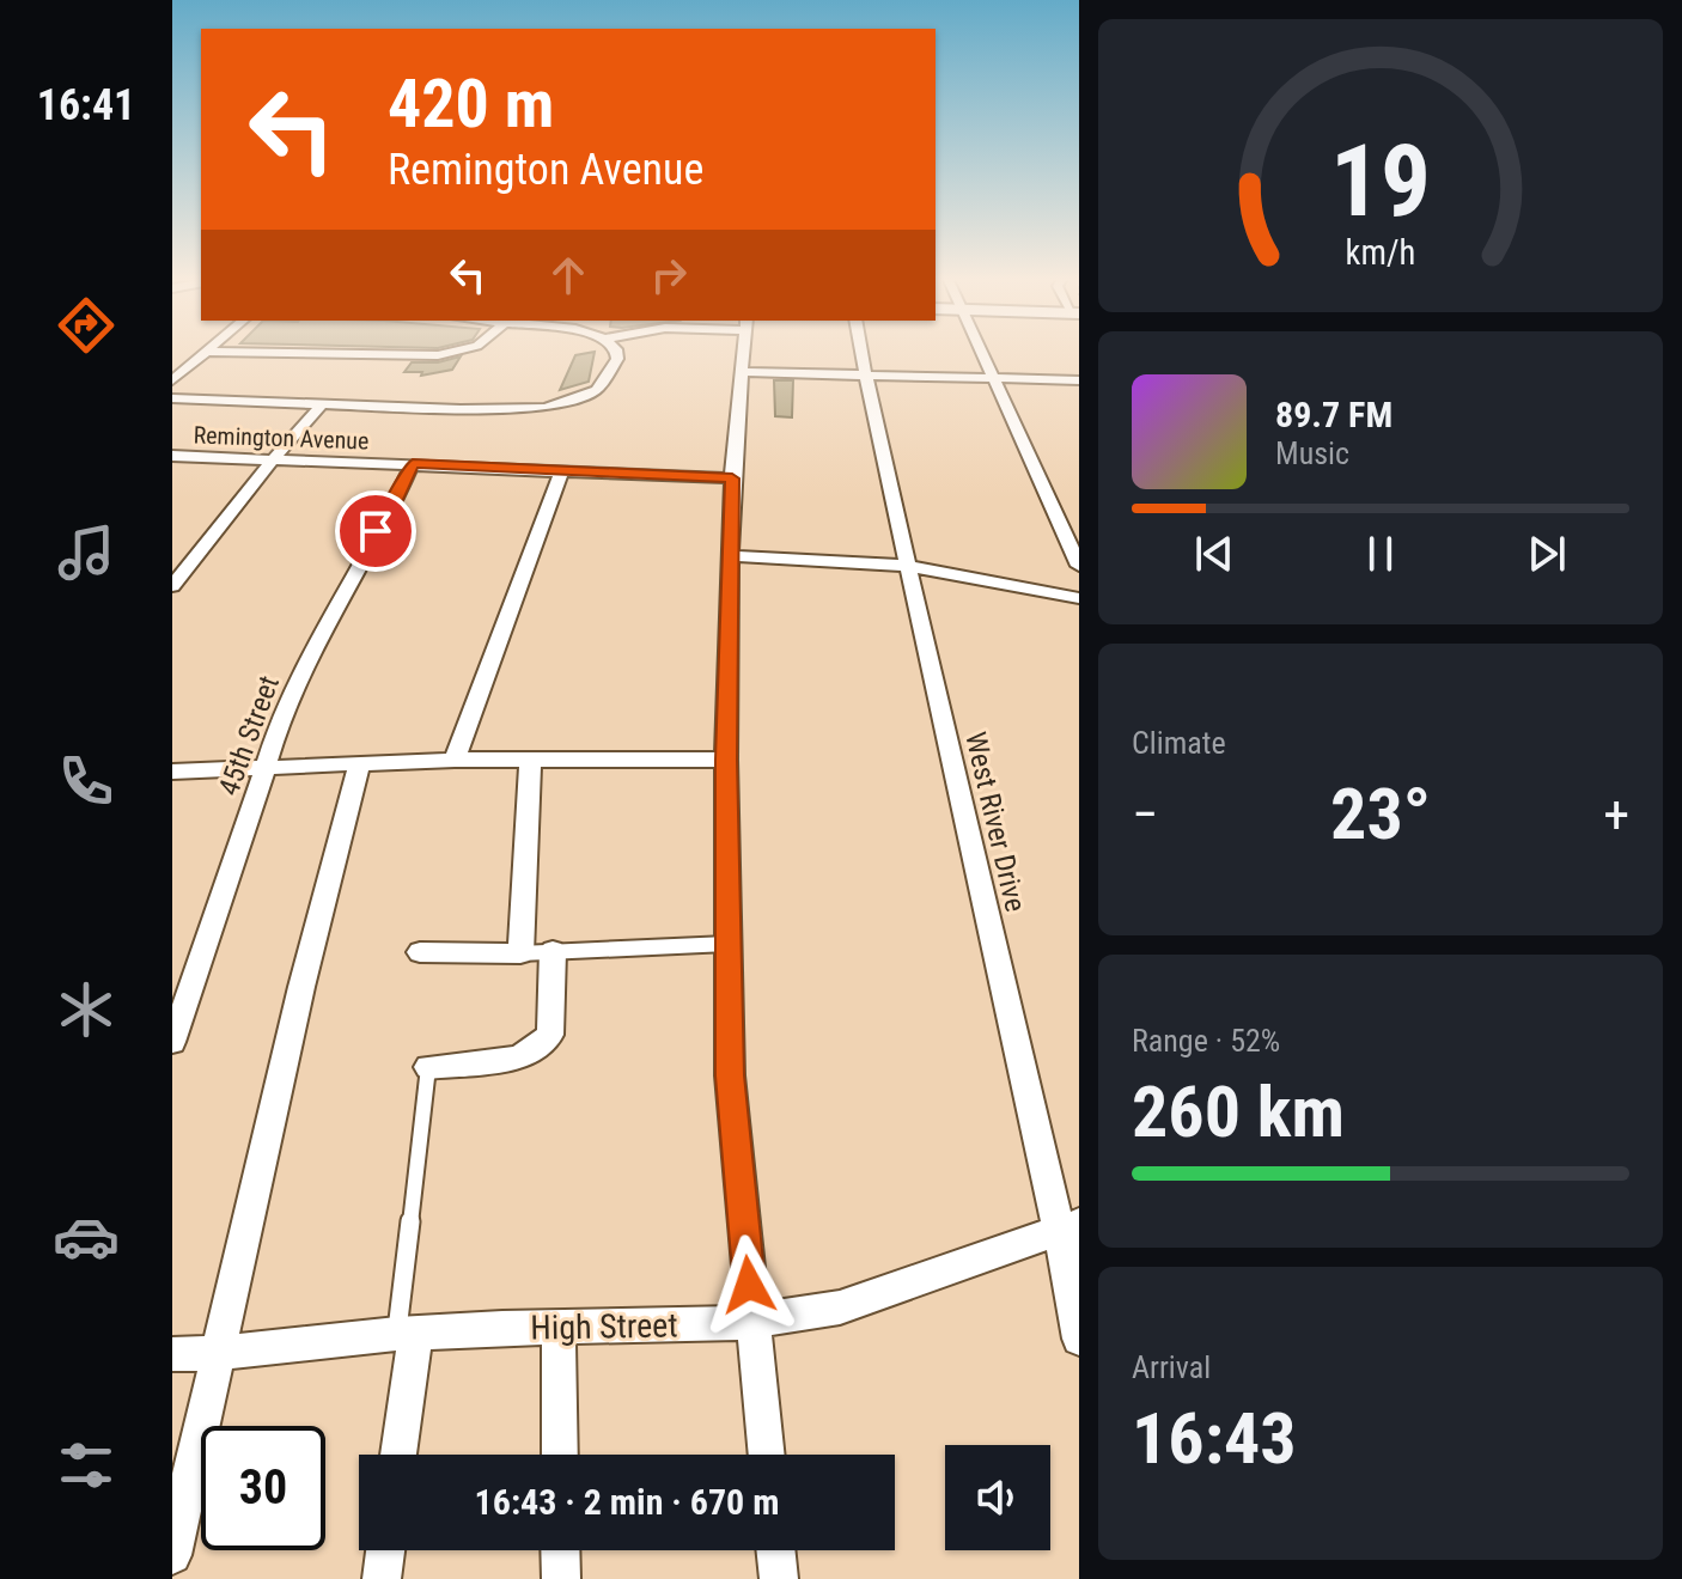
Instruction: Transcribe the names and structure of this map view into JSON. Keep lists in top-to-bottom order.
{
  "streets": {
    "street": [
      "Remington Avenue",
      "45th Street",
      "West River Drive",
      "High Street"
    ]
  },
  "crossings": [
    ["Remington Avenue", "45th Street"],
    ["West River Drive", "High Street"]
  ],
  "page": {
    "tabs": "16:41",
    "turn": ["420 m", "Remington Avenue"],
    "song": ["89.7 FM", "Music"],
    "tile": [
      "Climate",
      ["Range · 52%", "260 km"],
      ["Arrival", "16:43"]
    ],
    "heat": ["−", "23°", "+"],
    "limit": "30",
    "trip": "16:43 · 2 min · 670 m",
    "gauge": ["19", "km/h"]
  }
}
